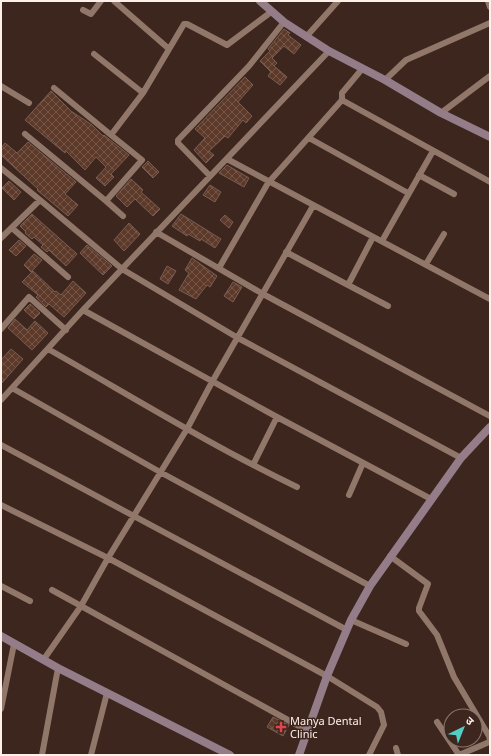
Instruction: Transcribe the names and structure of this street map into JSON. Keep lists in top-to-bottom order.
{
  "places": {
    "health": ["Manya Dental Clinic"]
  },
  "north": "top right"
}
